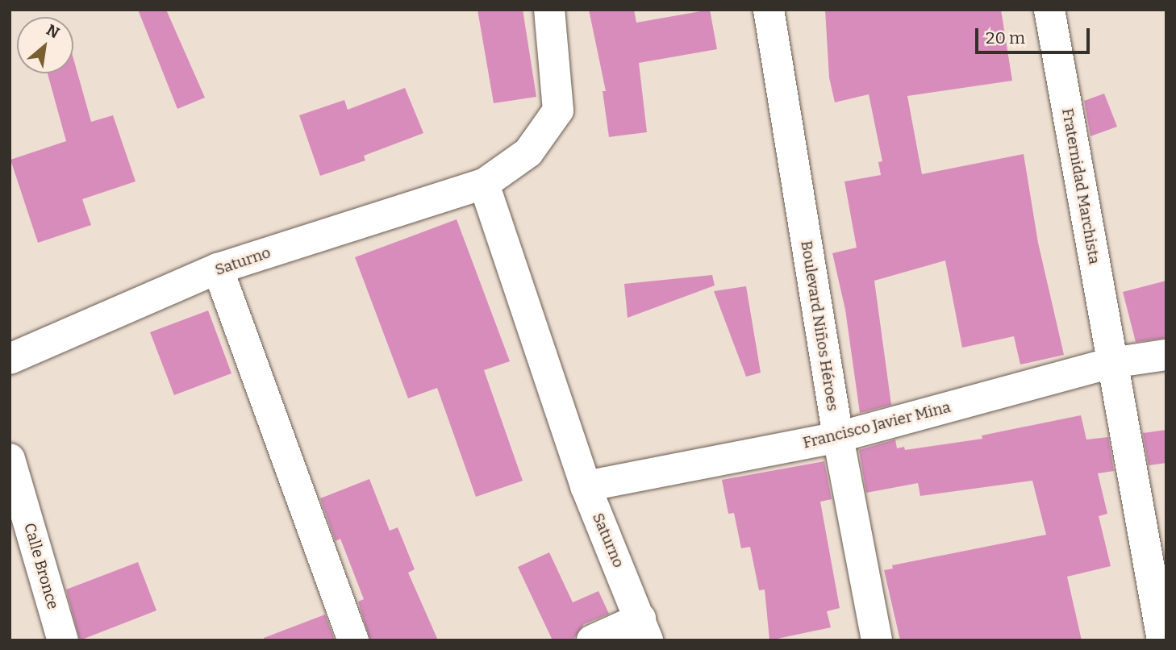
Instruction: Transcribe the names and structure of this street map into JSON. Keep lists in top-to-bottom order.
{
  "streets": {
    "street": [
      "Fraternidad Marchista",
      "Saturno",
      "Boulevard Niños Héroes",
      "Francisco Javier Mina",
      "Calle Bronce"
    ]
  },
  "crossings": [
    ["Fraternidad Marchista", "Francisco Javier Mina"],
    ["Saturno", "Francisco Javier Mina"],
    ["Boulevard Niños Héroes", "Francisco Javier Mina"]
  ],
  "scale_bar": "20 m",
  "north": "top right"
}
